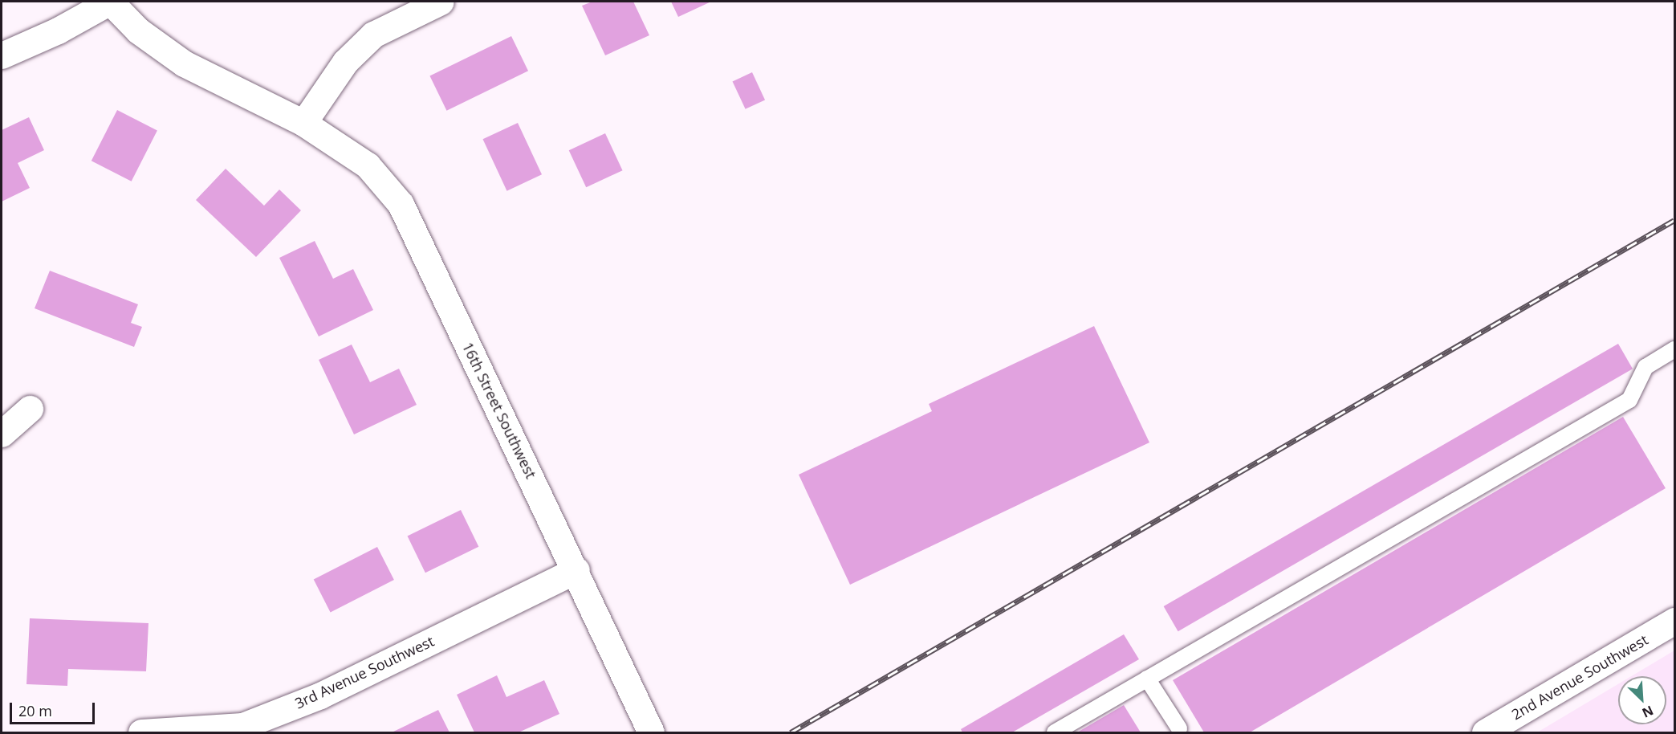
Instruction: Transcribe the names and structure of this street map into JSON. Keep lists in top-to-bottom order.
{
  "streets": {
    "street": ["16th Street Southwest", "3rd Avenue Southwest", "2nd Avenue Southwest"]
  },
  "crossings": [
    ["16th Street Southwest", "3rd Avenue Southwest"]
  ],
  "scale_bar": "20 m",
  "north": "bottom right"
}
